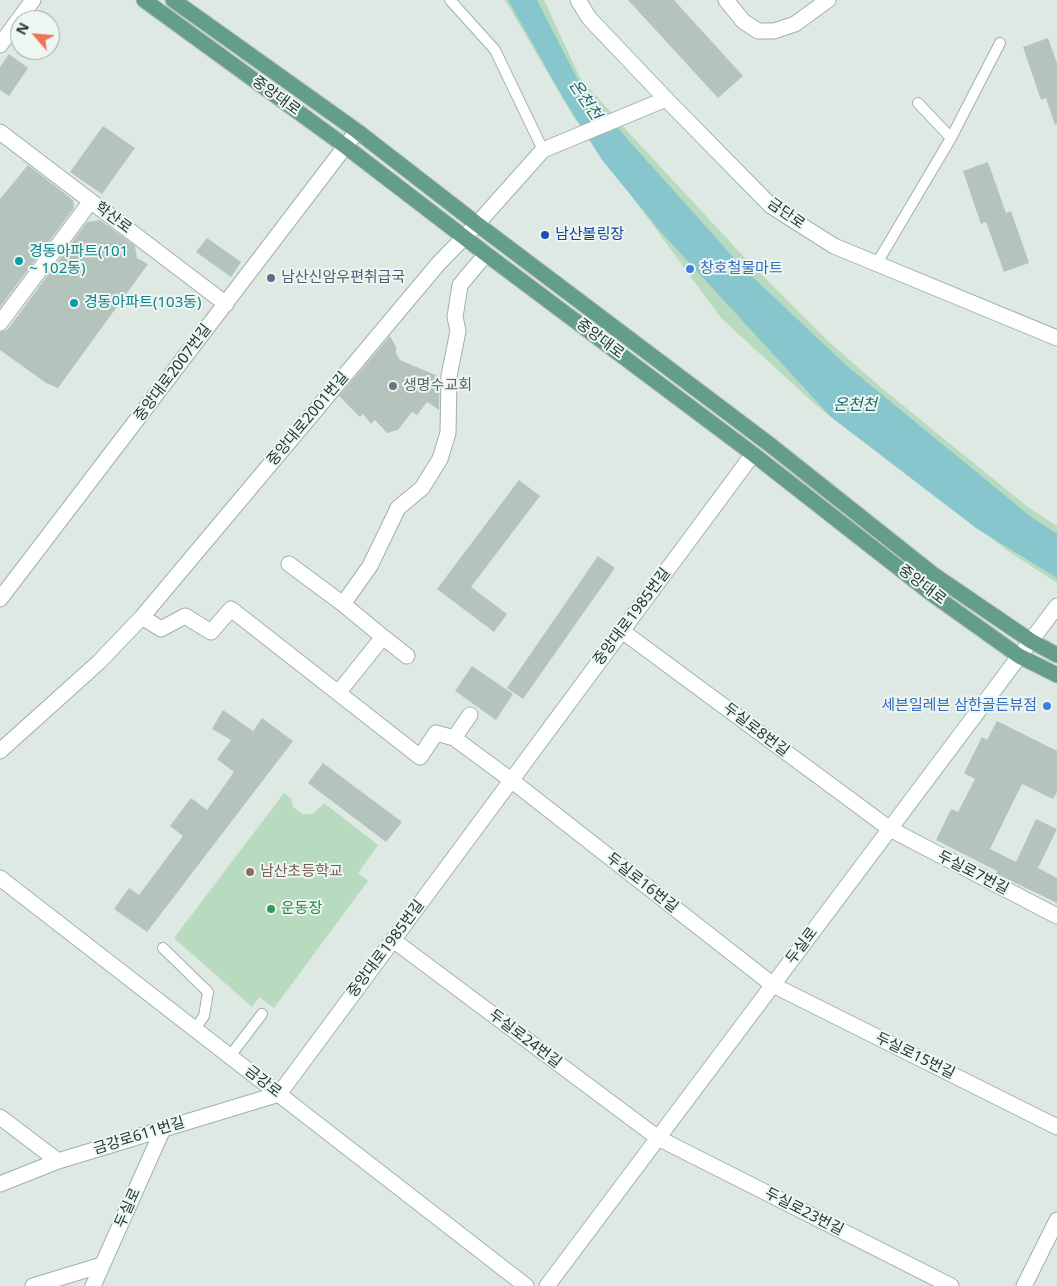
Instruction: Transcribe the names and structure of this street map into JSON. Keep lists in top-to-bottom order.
{
  "streets": {
    "main road": ["중앙대로"],
    "street": [
      "금단로",
      "학산로",
      "중앙대로2007번길",
      "중앙대로2001번길",
      "중앙대로1985번길",
      "두실로8번길",
      "두실로7번길",
      "두실로16번길",
      "두실로",
      "두실로24번길",
      "두실로15번길",
      "금강로",
      "금강로611번길",
      "두실로23번길"
    ]
  },
  "crossings": [
    ["중앙대로", "중앙대로2007번길"],
    ["중앙대로", "중앙대로2001번길"],
    ["중앙대로", "중앙대로1985번길"],
    ["중앙대로", "두실로"],
    ["학산로", "중앙대로2007번길"],
    ["중앙대로1985번길", "두실로8번길"],
    ["중앙대로1985번길", "두실로16번길"],
    ["중앙대로1985번길", "두실로24번길"],
    ["중앙대로1985번길", "금강로"],
    ["중앙대로1985번길", "금강로611번길"],
    ["두실로8번길", "두실로7번길"],
    ["두실로8번길", "두실로"],
    ["두실로7번길", "두실로"],
    ["두실로16번길", "두실로"],
    ["두실로16번길", "두실로15번길"],
    ["두실로", "두실로24번길"],
    ["두실로", "두실로15번길"],
    ["두실로", "금강로611번길"],
    ["두실로", "두실로23번길"],
    ["두실로24번길", "두실로23번길"],
    ["금강로", "금강로611번길"]
  ],
  "water": ["온천천"],
  "places": [
    "남산볼링장",
    "경동아파트(101 ~ 102동)",
    "창호철물마트",
    "남산신암우편취급국",
    "경동아파트(103동)",
    "생명수교회",
    "세븐일레븐 삼한골든뷰점",
    "남산초등학교",
    "운동장"
  ],
  "north": "top left"
}
